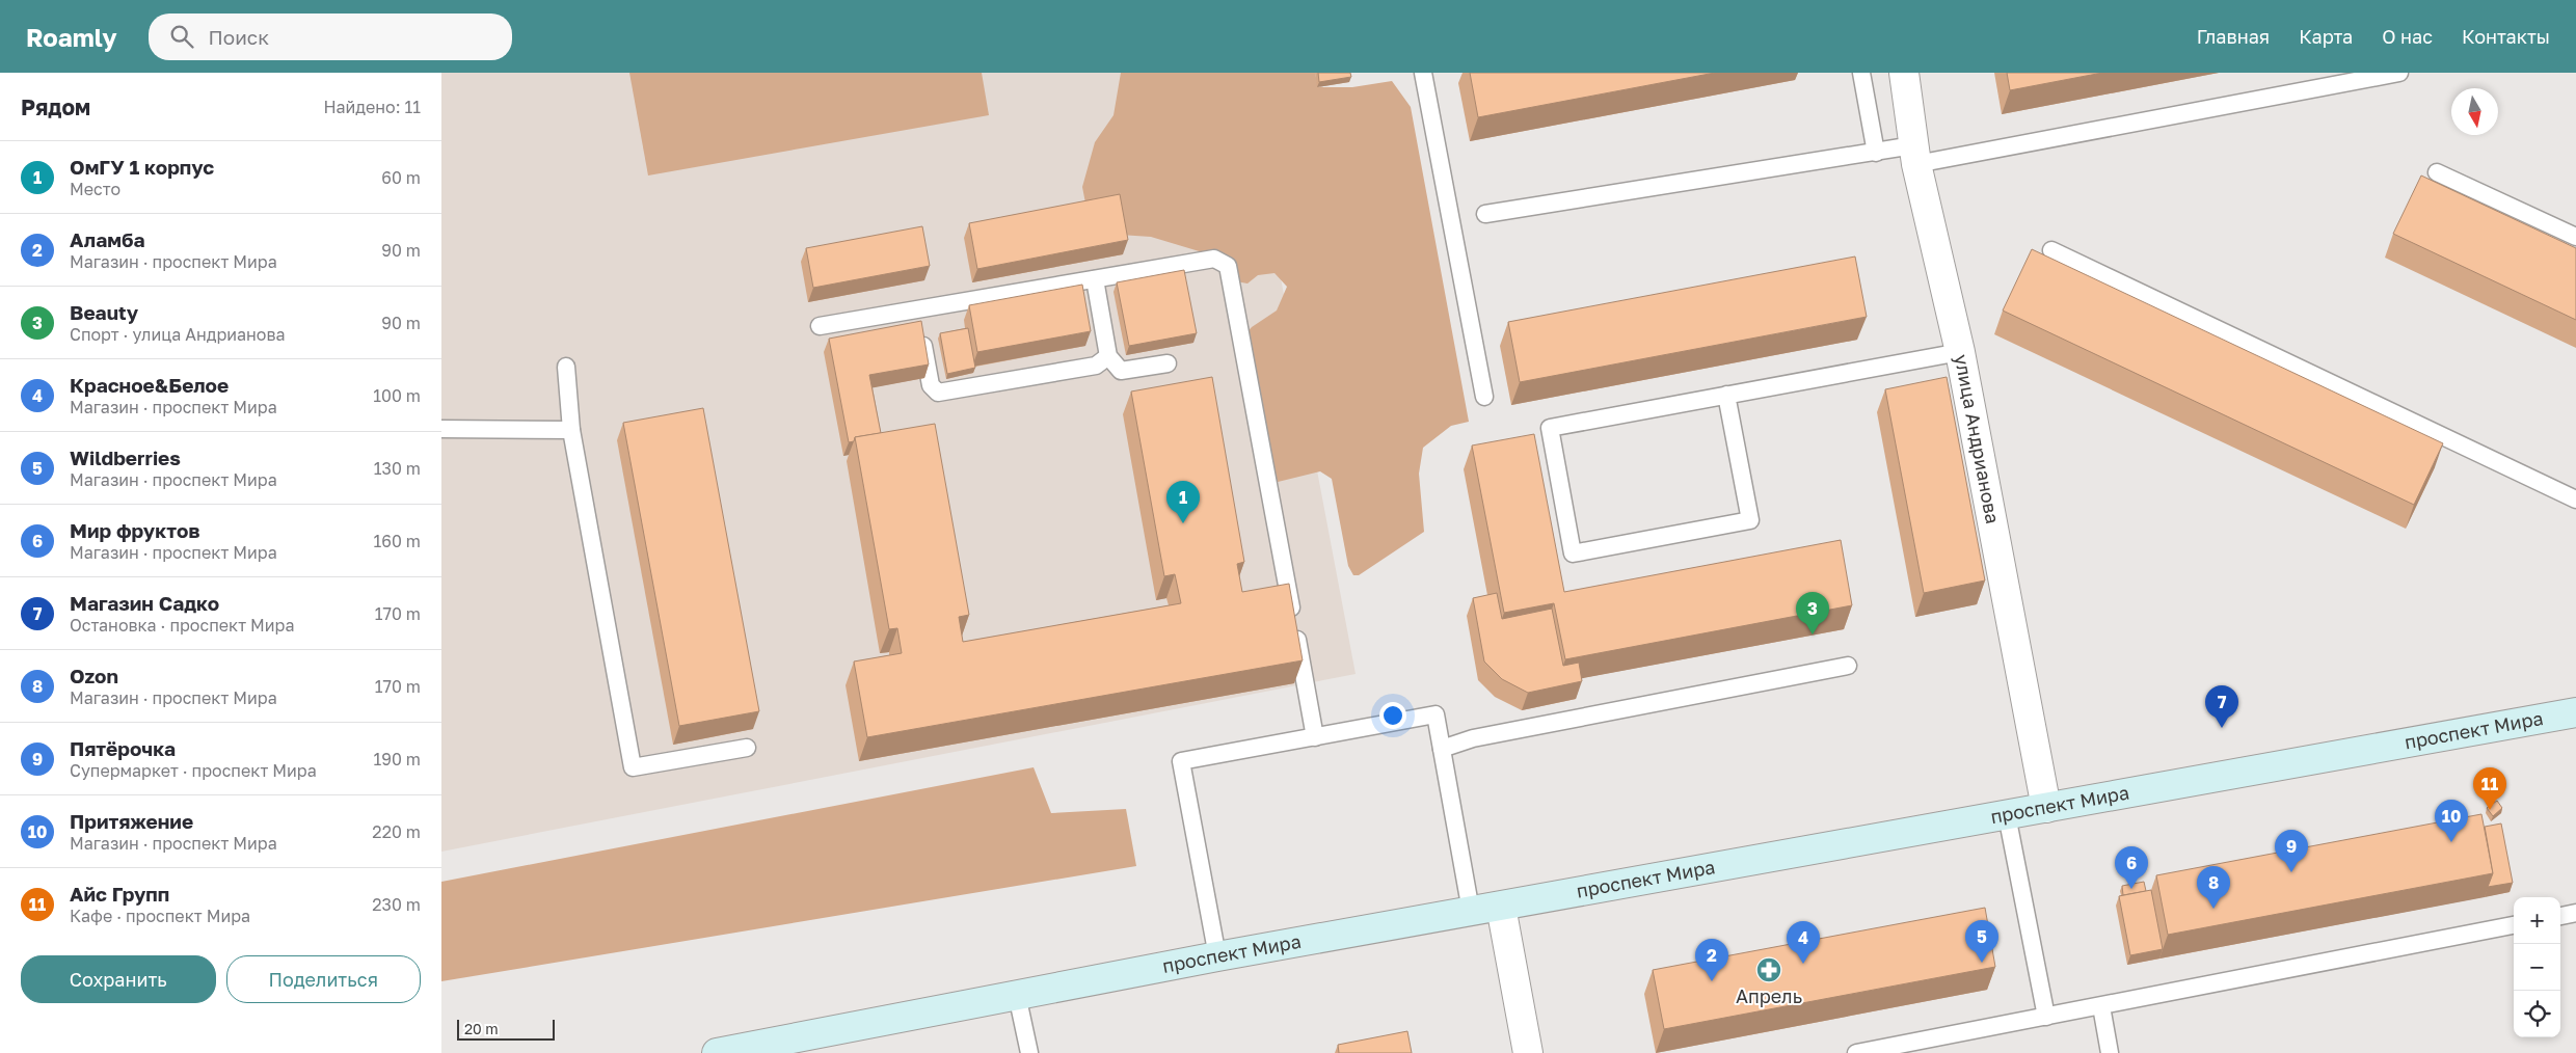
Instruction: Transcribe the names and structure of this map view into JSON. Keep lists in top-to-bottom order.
{
  "streets": {
    "main road": ["проспект Мира"],
    "street": ["улица Андрианова"]
  },
  "crossings": [
    ["улица Андрианова", "проспект Мира"]
  ],
  "places": {
    "pharmacy": ["Апрель"]
  },
  "scale_bar": "20 m",
  "north": "bottom",
  "page": {
    "header": "Roamly",
    "search": "Поиск",
    "nav": [
      "Главная",
      "Карта",
      "О нас",
      "Контакты"
    ],
    "heading": ["Рядом", "Найдено: 11"],
    "list": [
      {
        "mark": "1",
        "name": "ОмГУ 1 корпус",
        "note": "Место",
        "value": "60 m"
      },
      {
        "mark": "2",
        "name": "Аламба",
        "note": "Магазин · проспект Мира",
        "value": "90 m"
      },
      {
        "mark": "3",
        "name": "Beauty",
        "note": "Спорт · улица Андрианова",
        "value": "90 m"
      },
      {
        "mark": "4",
        "name": "Красное&Белое",
        "note": "Магазин · проспект Мира",
        "value": "100 m"
      },
      {
        "mark": "5",
        "name": "Wildberries",
        "note": "Магазин · проспект Мира",
        "value": "130 m"
      },
      {
        "mark": "6",
        "name": "Мир фруктов",
        "note": "Магазин · проспект Мира",
        "value": "160 m"
      },
      {
        "mark": "7",
        "name": "Магазин Садко",
        "note": "Остановка · проспект Мира",
        "value": "170 m"
      },
      {
        "mark": "8",
        "name": "Ozon",
        "note": "Магазин · проспект Мира",
        "value": "170 m"
      },
      {
        "mark": "9",
        "name": "Пятёрочка",
        "note": "Супермаркет · проспект Мира",
        "value": "190 m"
      },
      {
        "mark": "10",
        "name": "Притяжение",
        "note": "Магазин · проспект Мира",
        "value": "220 m"
      },
      {
        "mark": "11",
        "name": "Айс Групп",
        "note": "Кафе · проспект Мира",
        "value": "230 m"
      }
    ],
    "pins": [
      "1",
      "3",
      "7",
      "11",
      "10",
      "9",
      "6",
      "8",
      "5",
      "4",
      "2"
    ],
    "map_buttons": ["+", "−"],
    "buttons": ["Сохранить", "Поделиться"],
    "scale": "20 m"
  }
}
